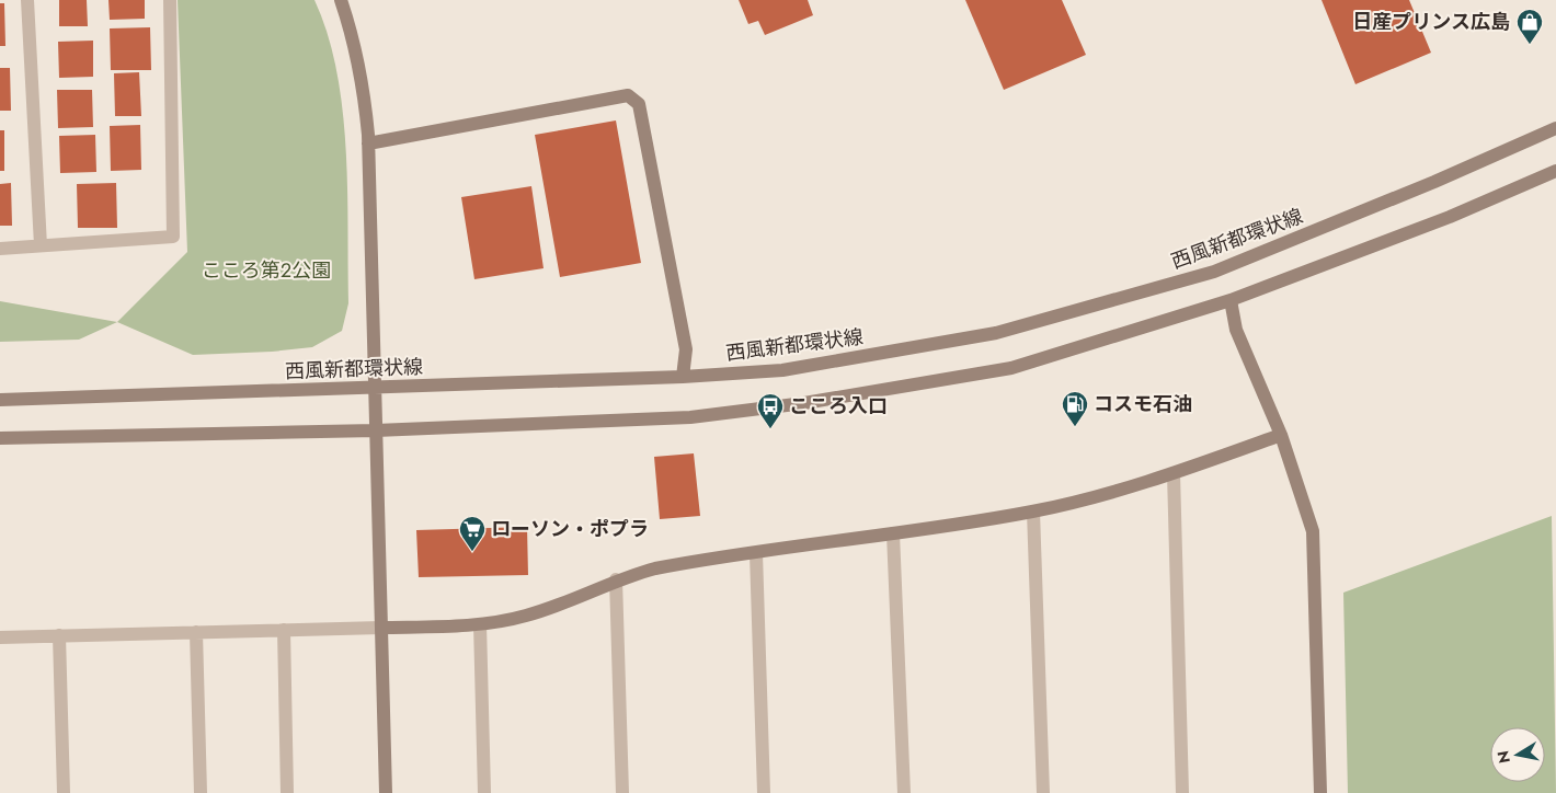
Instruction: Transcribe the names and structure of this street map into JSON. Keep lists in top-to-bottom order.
{
  "streets": {
    "street": ["西風新都環状線"]
  },
  "parks": ["こころ第２公園"],
  "places": {
    "shop": ["日産プリンス広島"],
    "fuel station": ["コスモ石油"],
    "bus stop": ["こころ入口"],
    "supermarket": ["ローソン・ポプラ"]
  },
  "north": "left"
}
